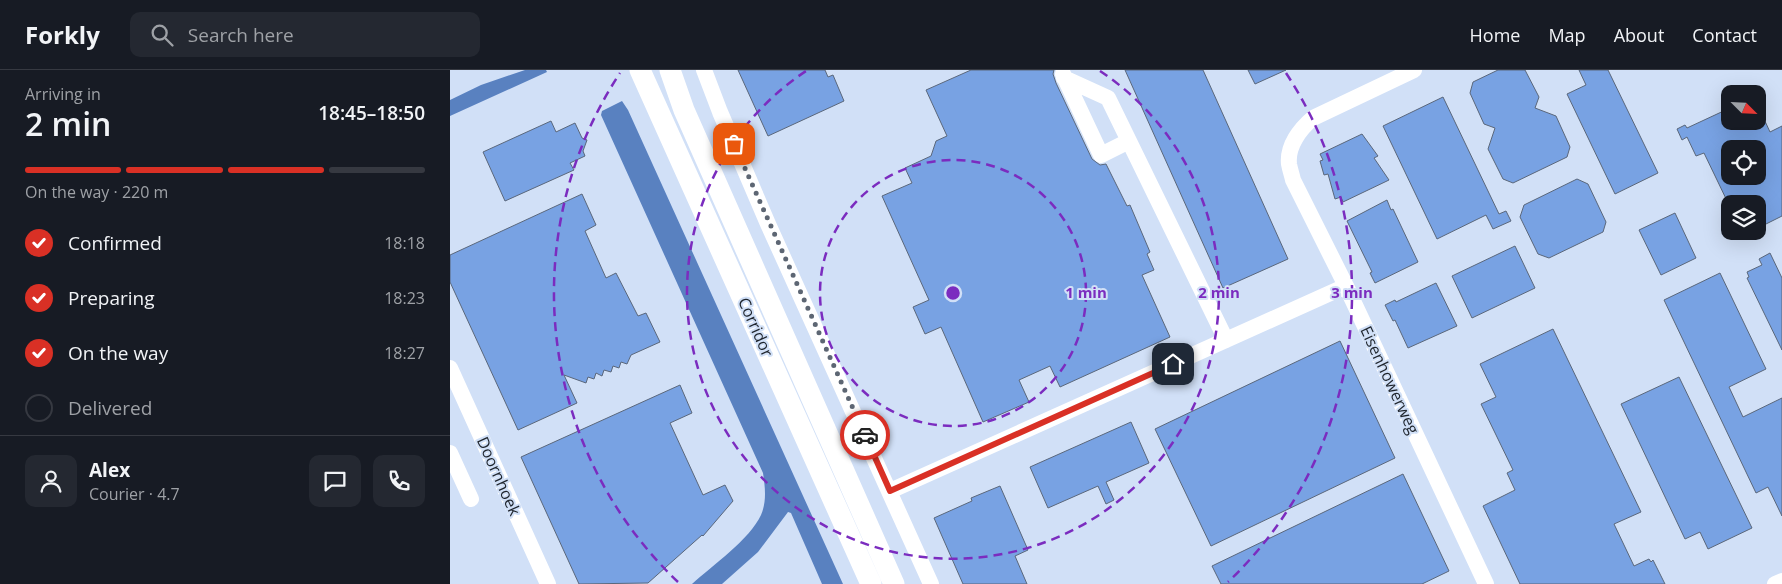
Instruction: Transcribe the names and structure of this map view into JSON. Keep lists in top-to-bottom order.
{
  "streets": {
    "main road": ["Corridor"],
    "street": ["Eisenhowerweg", "Doornhoek"]
  },
  "north": "bottom right",
  "page": {
    "header": "Forkly",
    "search": "Search here",
    "nav": [
      "Home",
      "Map",
      "About",
      "Contact"
    ],
    "heading": ["2 min", "Arriving in", "18:45–18:50"],
    "panel": ["Alex", "Courier · 4.7"],
    "bar": "On the way · 220 m",
    "list": [
      ["Confirmed", "18:18"],
      ["Preparing", "18:23"],
      ["On the way", "18:27"],
      "Delivered"
    ]
  },
  "rings": ["1 min", "2 min", "3 min"]
}
